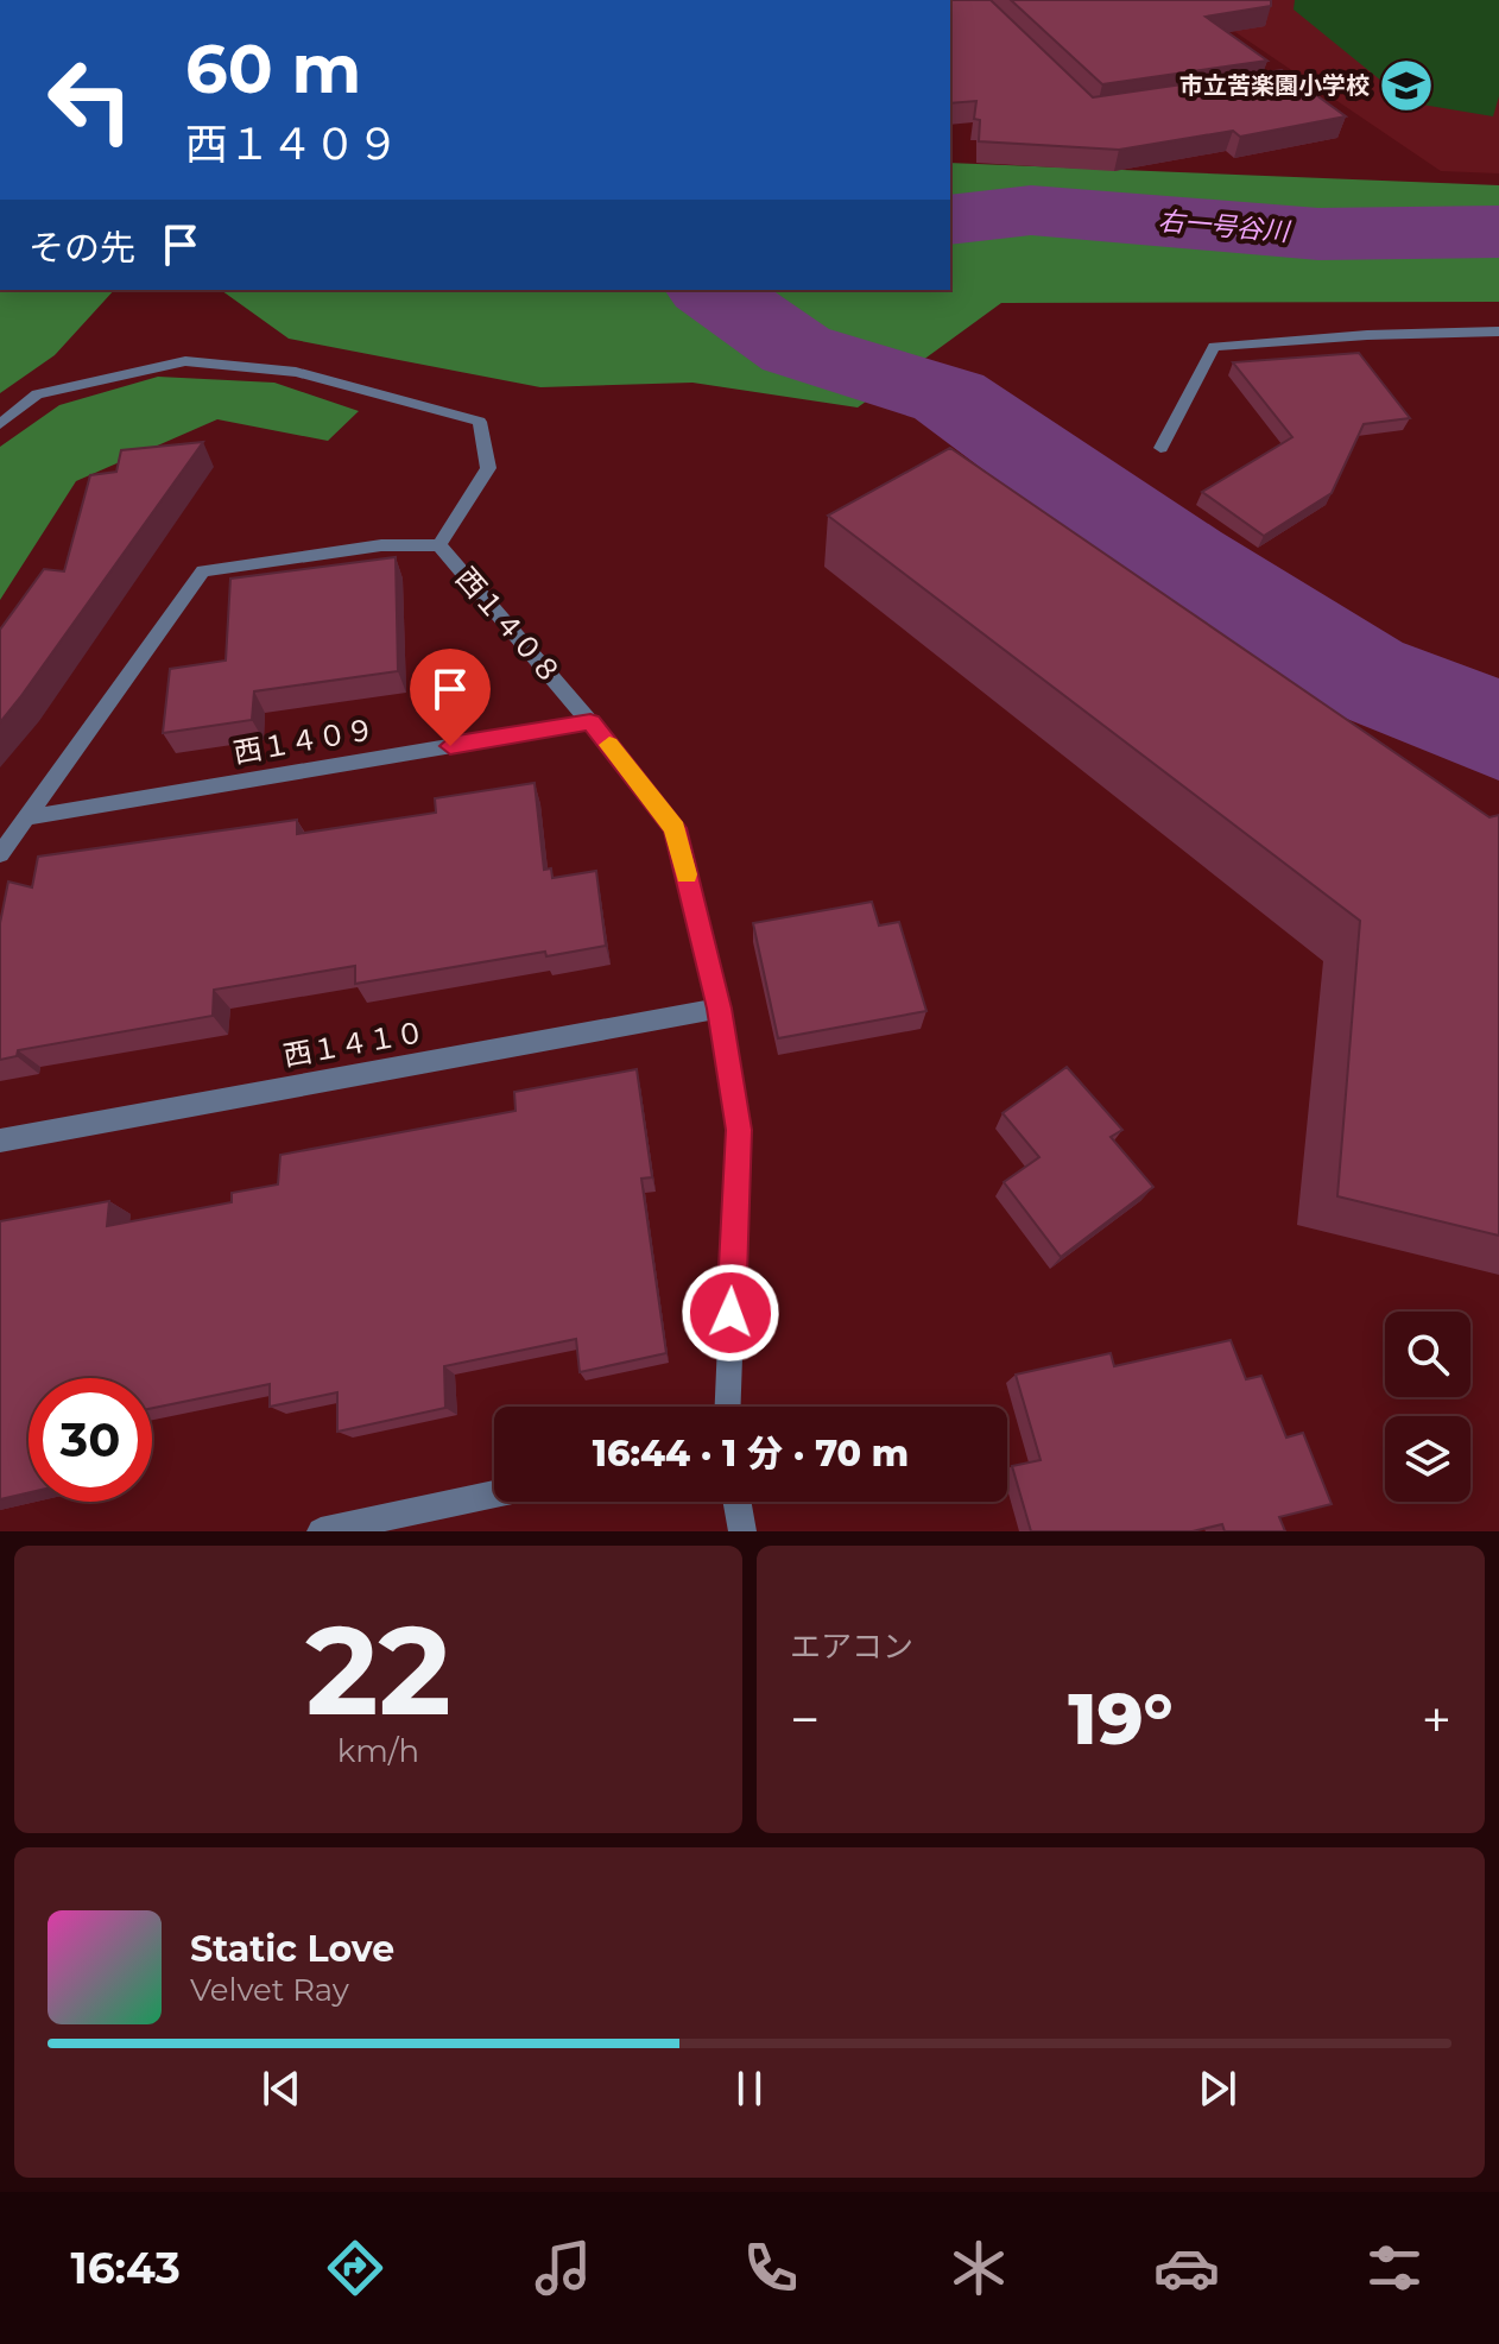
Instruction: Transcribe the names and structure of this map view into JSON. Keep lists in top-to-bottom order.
{
  "streets": {
    "street": ["西１４０８", "西１４０９", "西１４１０"]
  },
  "crossings": [
    ["西１４０８", "西１４０９"],
    ["西１４０８", "西１４１０"]
  ],
  "water": ["右一号谷川"],
  "places": {
    "school or university": ["市立苦楽園小学校"]
  },
  "page": {
    "turn": ["60 m", "西１４０９"],
    "then": "その先",
    "limit": "30",
    "trip": "16:44 · 1 分 · 70 m",
    "tile": [
      ["22", "km/h"],
      "エアコン"
    ],
    "heat": ["−", "19°", "+"],
    "song": ["Static Love", "Velvet Ray"],
    "tabs": "16:43"
  }
}
